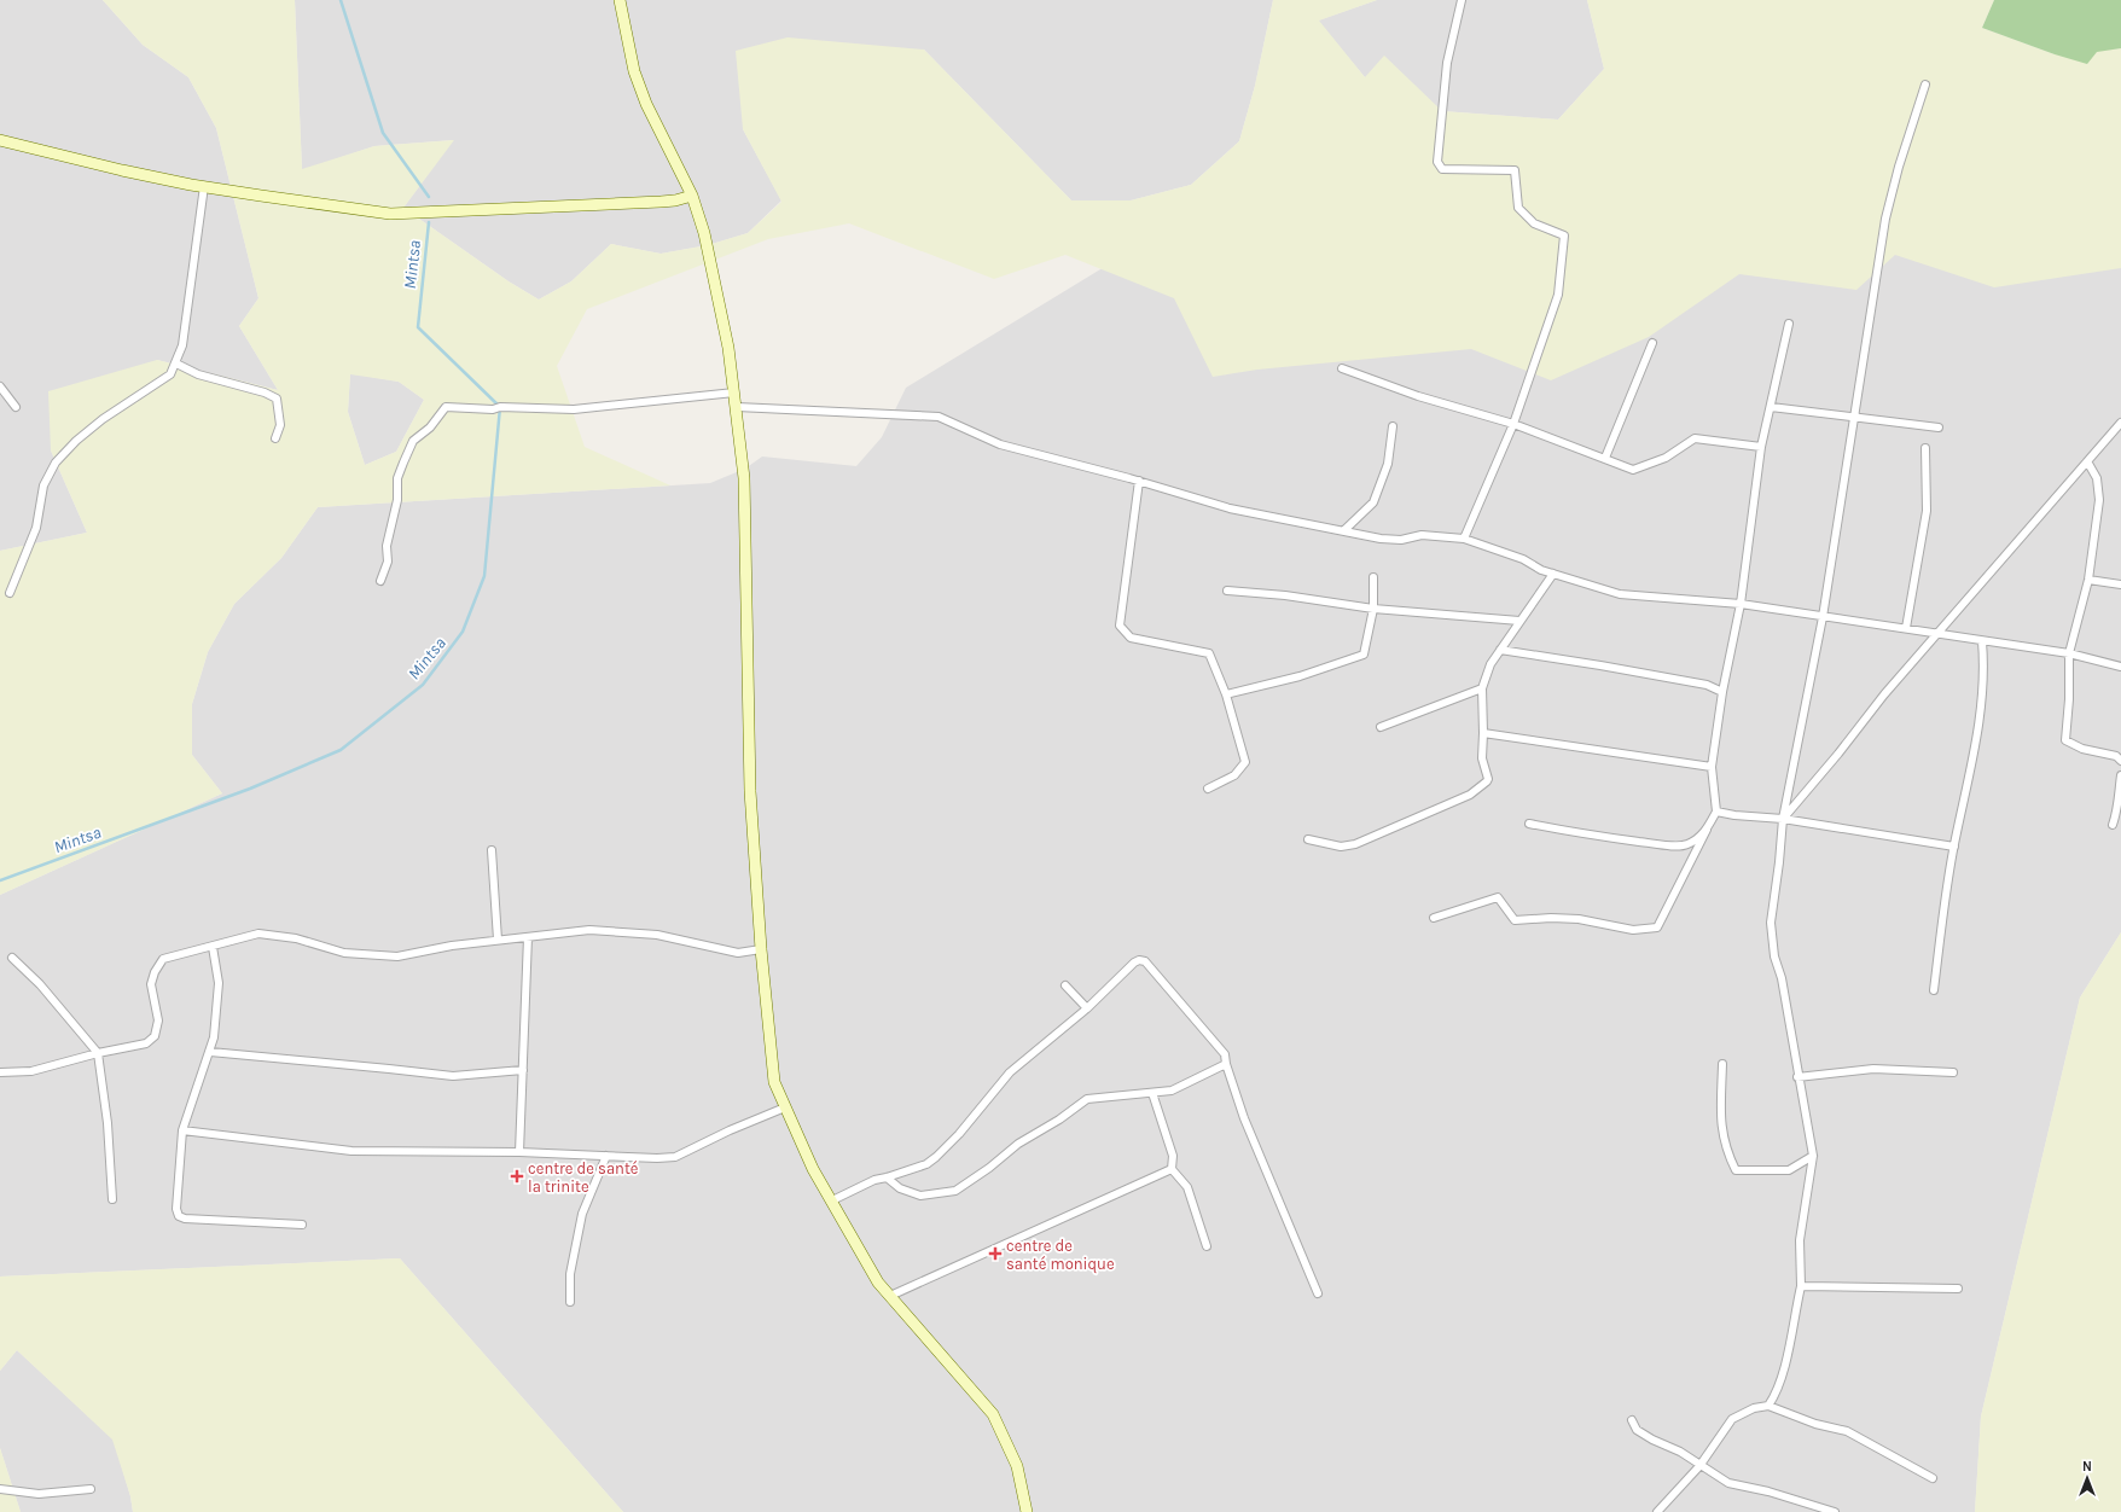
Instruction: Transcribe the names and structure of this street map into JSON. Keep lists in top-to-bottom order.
{
  "water": ["Mintsa"],
  "places": {
    "health": ["centre de santé la trinite", "centre de santé monique"]
  },
  "north": "top"
}
